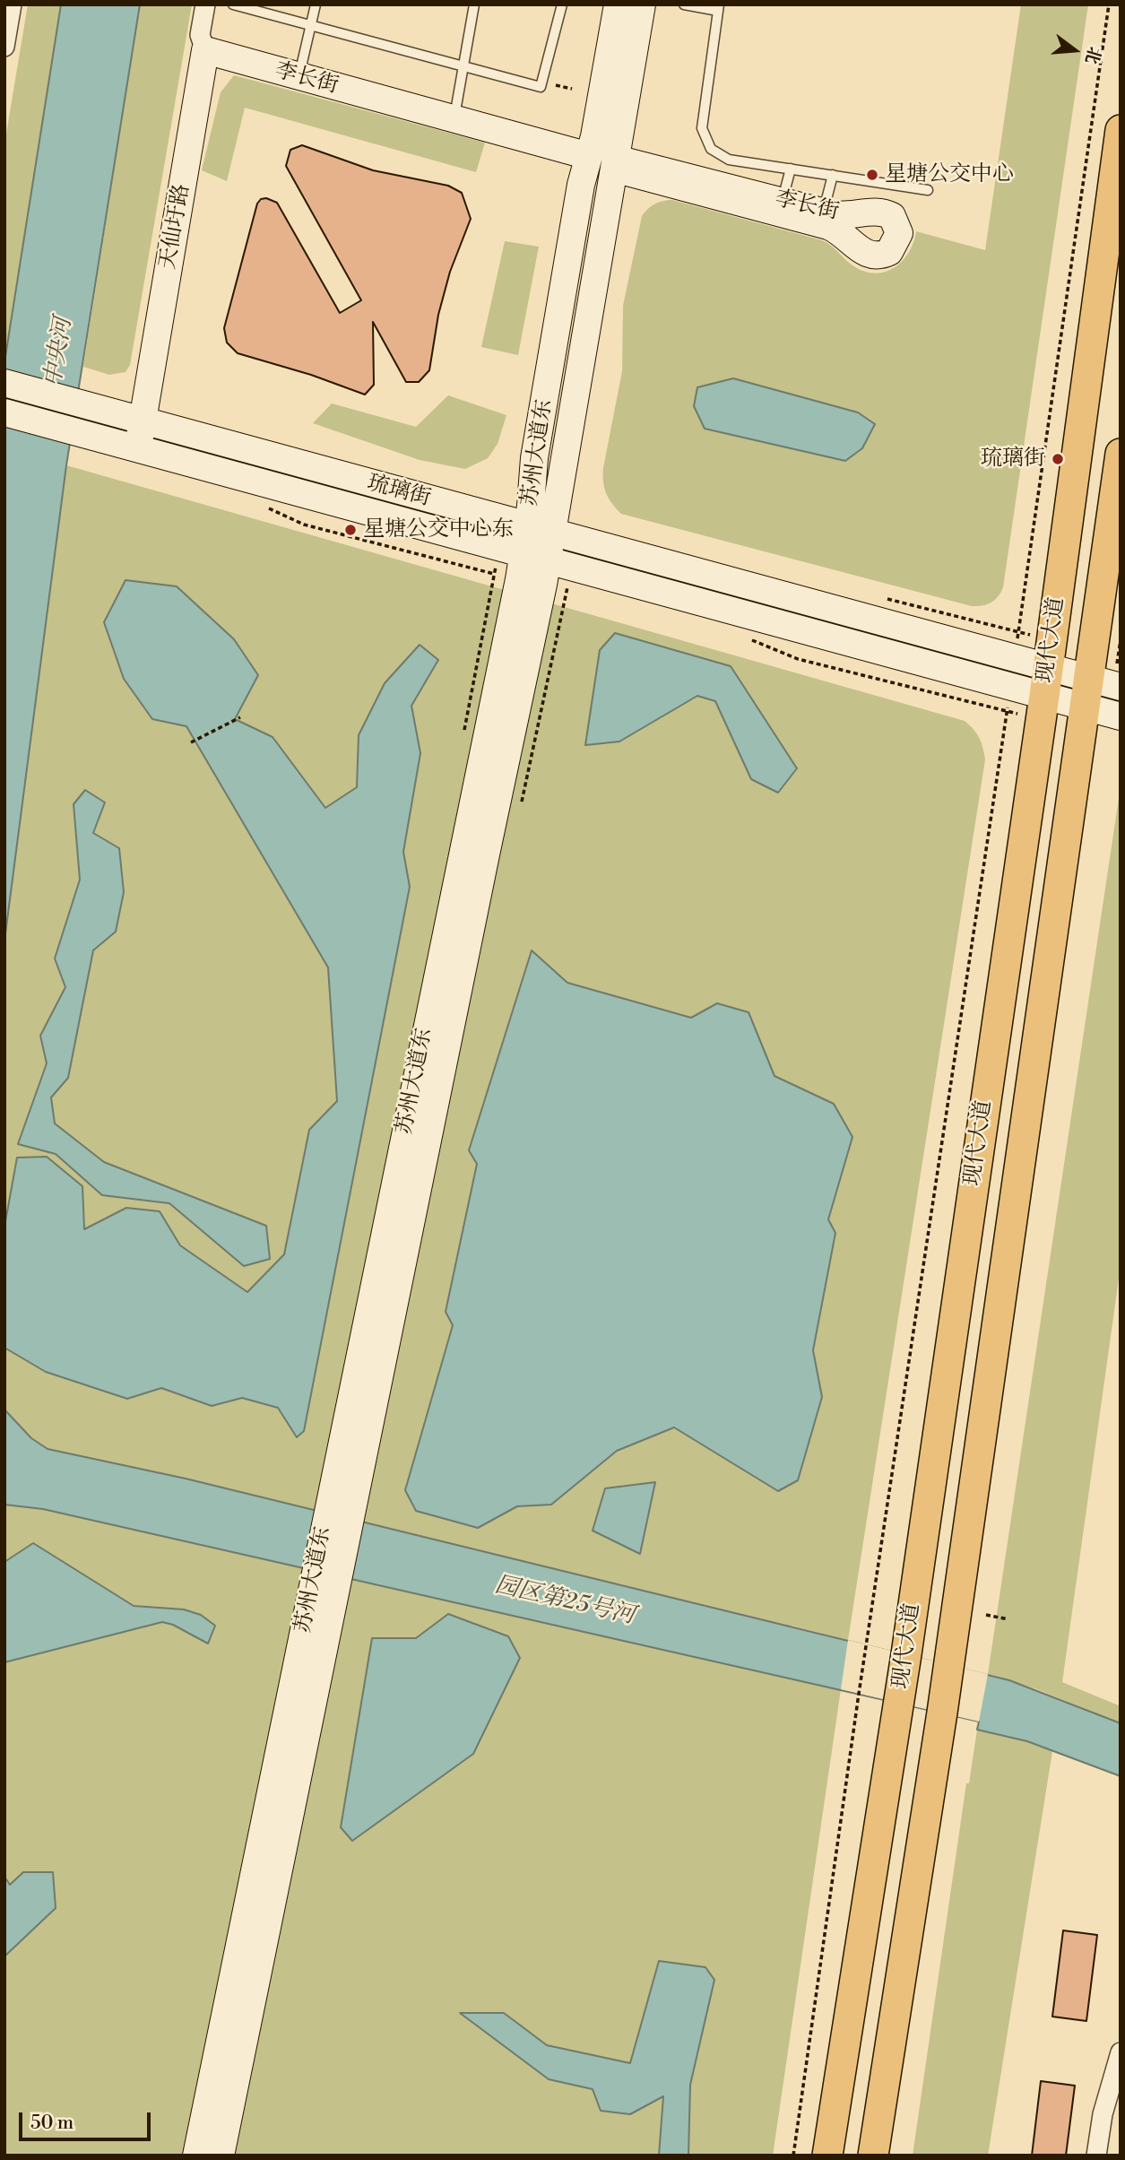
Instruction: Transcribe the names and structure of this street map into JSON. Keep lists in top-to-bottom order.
{
  "streets": {
    "main road": [
      "李长街",
      "天仙圩路",
      "苏州大道东",
      "琉璃街",
      "现代大道"
    ]
  },
  "crossings": [
    ["李长街", "天仙圩路"],
    ["李长街", "苏州大道东"],
    ["天仙圩路", "琉璃街"],
    ["苏州大道东", "琉璃街"],
    ["琉璃街", "现代大道"]
  ],
  "water": ["中央河", "园区第25号河"],
  "places": ["星塘公交中心", "琉璃街", "星塘公交中心东"],
  "scale_bar": "50 m",
  "north": "right"
}
